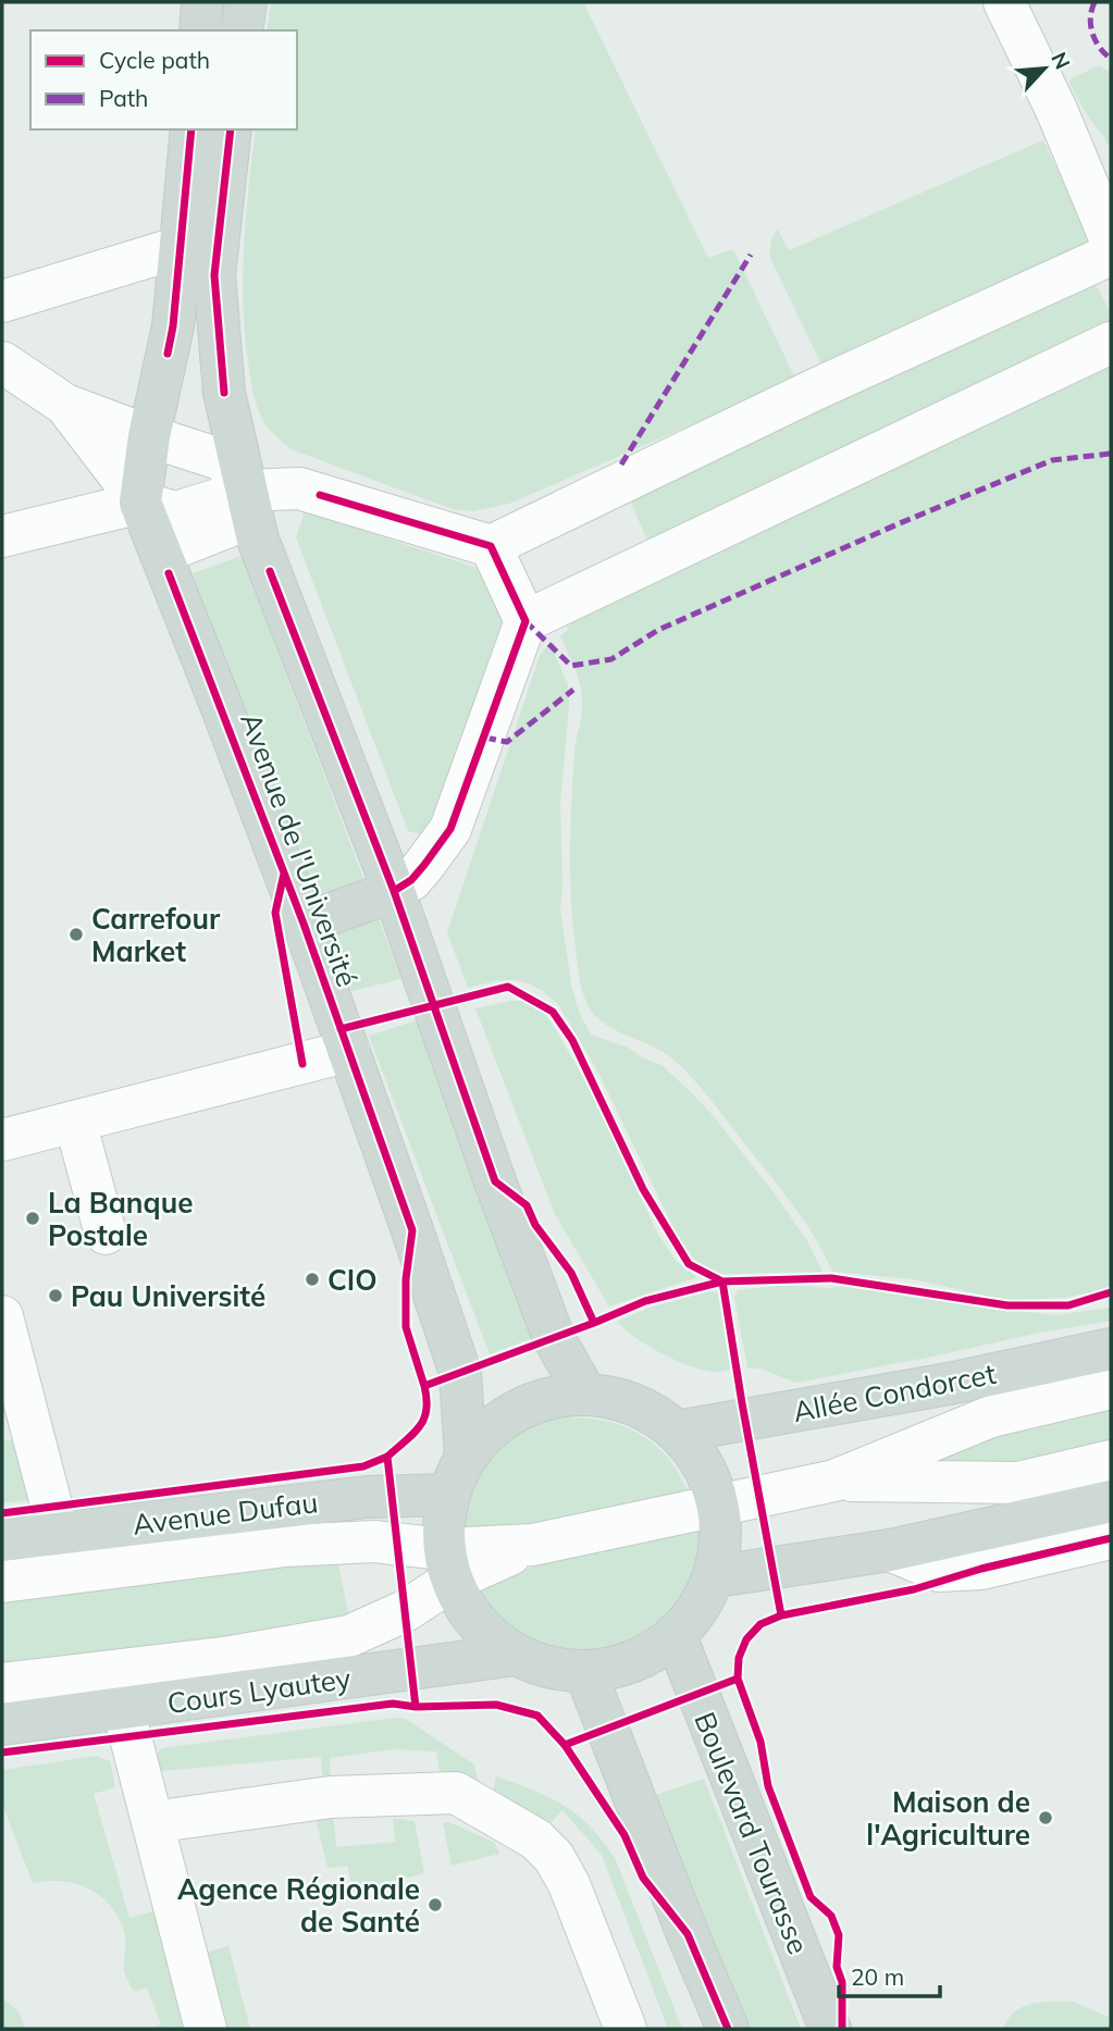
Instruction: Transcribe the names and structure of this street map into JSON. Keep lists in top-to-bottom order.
{
  "streets": {
    "main road": [
      "Avenue de l'Université",
      "Allée Condorcet",
      "Avenue Dufau",
      "Cours Lyautey",
      "Boulevard Tourasse"
    ]
  },
  "places": [
    "Carrefour Market",
    "La Banque Postale",
    "CIO",
    "Pau Université",
    "Maison de l'Agriculture",
    "Agence Régionale de Santé"
  ],
  "legend": ["Cycle path", "Path"],
  "scale_bar": "20 m",
  "north": "top right"
}
